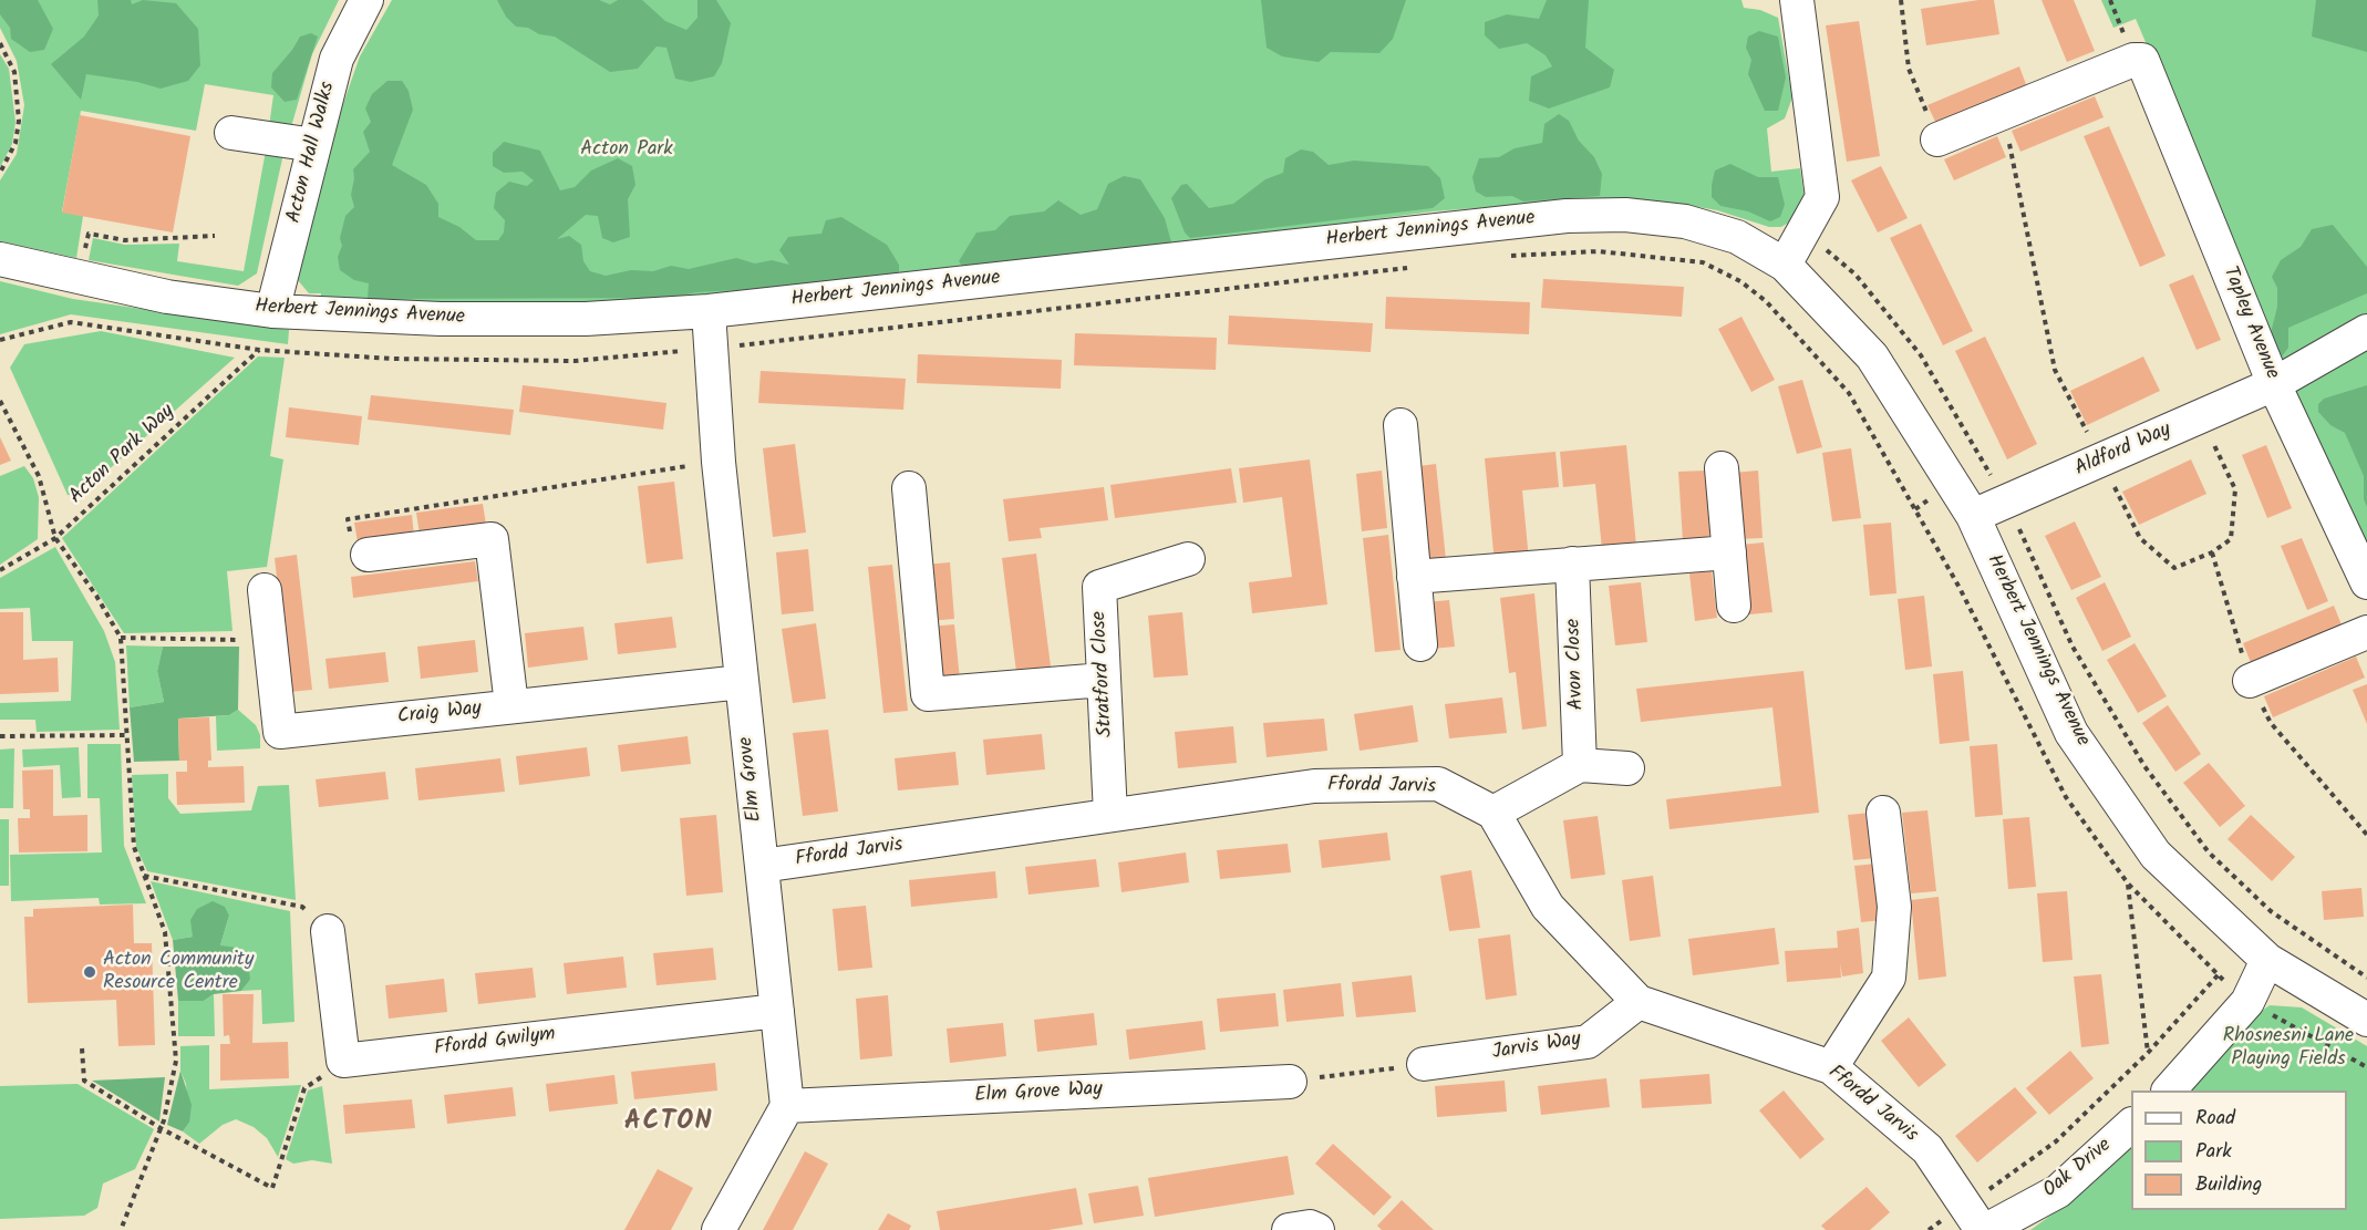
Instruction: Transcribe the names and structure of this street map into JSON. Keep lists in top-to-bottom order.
{
  "streets": {
    "street": [
      "Acton Hall Walks",
      "Herbert Jennings Avenue",
      "Tapley Avenue",
      "Aldford Way",
      "Avon Close",
      "Stratford Close",
      "Craig Way",
      "Elm Grove",
      "Ffordd Jarvis",
      "Ffordd Gwilym",
      "Jarvis Way",
      "Elm Grove Way",
      "Oak Drive"
    ],
    "path": ["Acton Park Way"]
  },
  "crossings": [
    ["Acton Hall Walks", "Herbert Jennings Avenue"],
    ["Herbert Jennings Avenue", "Aldford Way"],
    ["Herbert Jennings Avenue", "Elm Grove"],
    ["Tapley Avenue", "Aldford Way"],
    ["Stratford Close", "Ffordd Jarvis"],
    ["Craig Way", "Elm Grove"],
    ["Elm Grove", "Ffordd Jarvis"],
    ["Elm Grove", "Ffordd Gwilym"],
    ["Elm Grove", "Elm Grove Way"],
    ["Ffordd Jarvis", "Jarvis Way"],
    ["Ffordd Jarvis", "Oak Drive"]
  ],
  "districts": ["ACTON"],
  "parks": ["Acton Park", "Rhosnesni Lane Playing Fields"],
  "places": ["Acton Community Resource Centre"],
  "legend": ["Road", "Park", "Building"]
}
